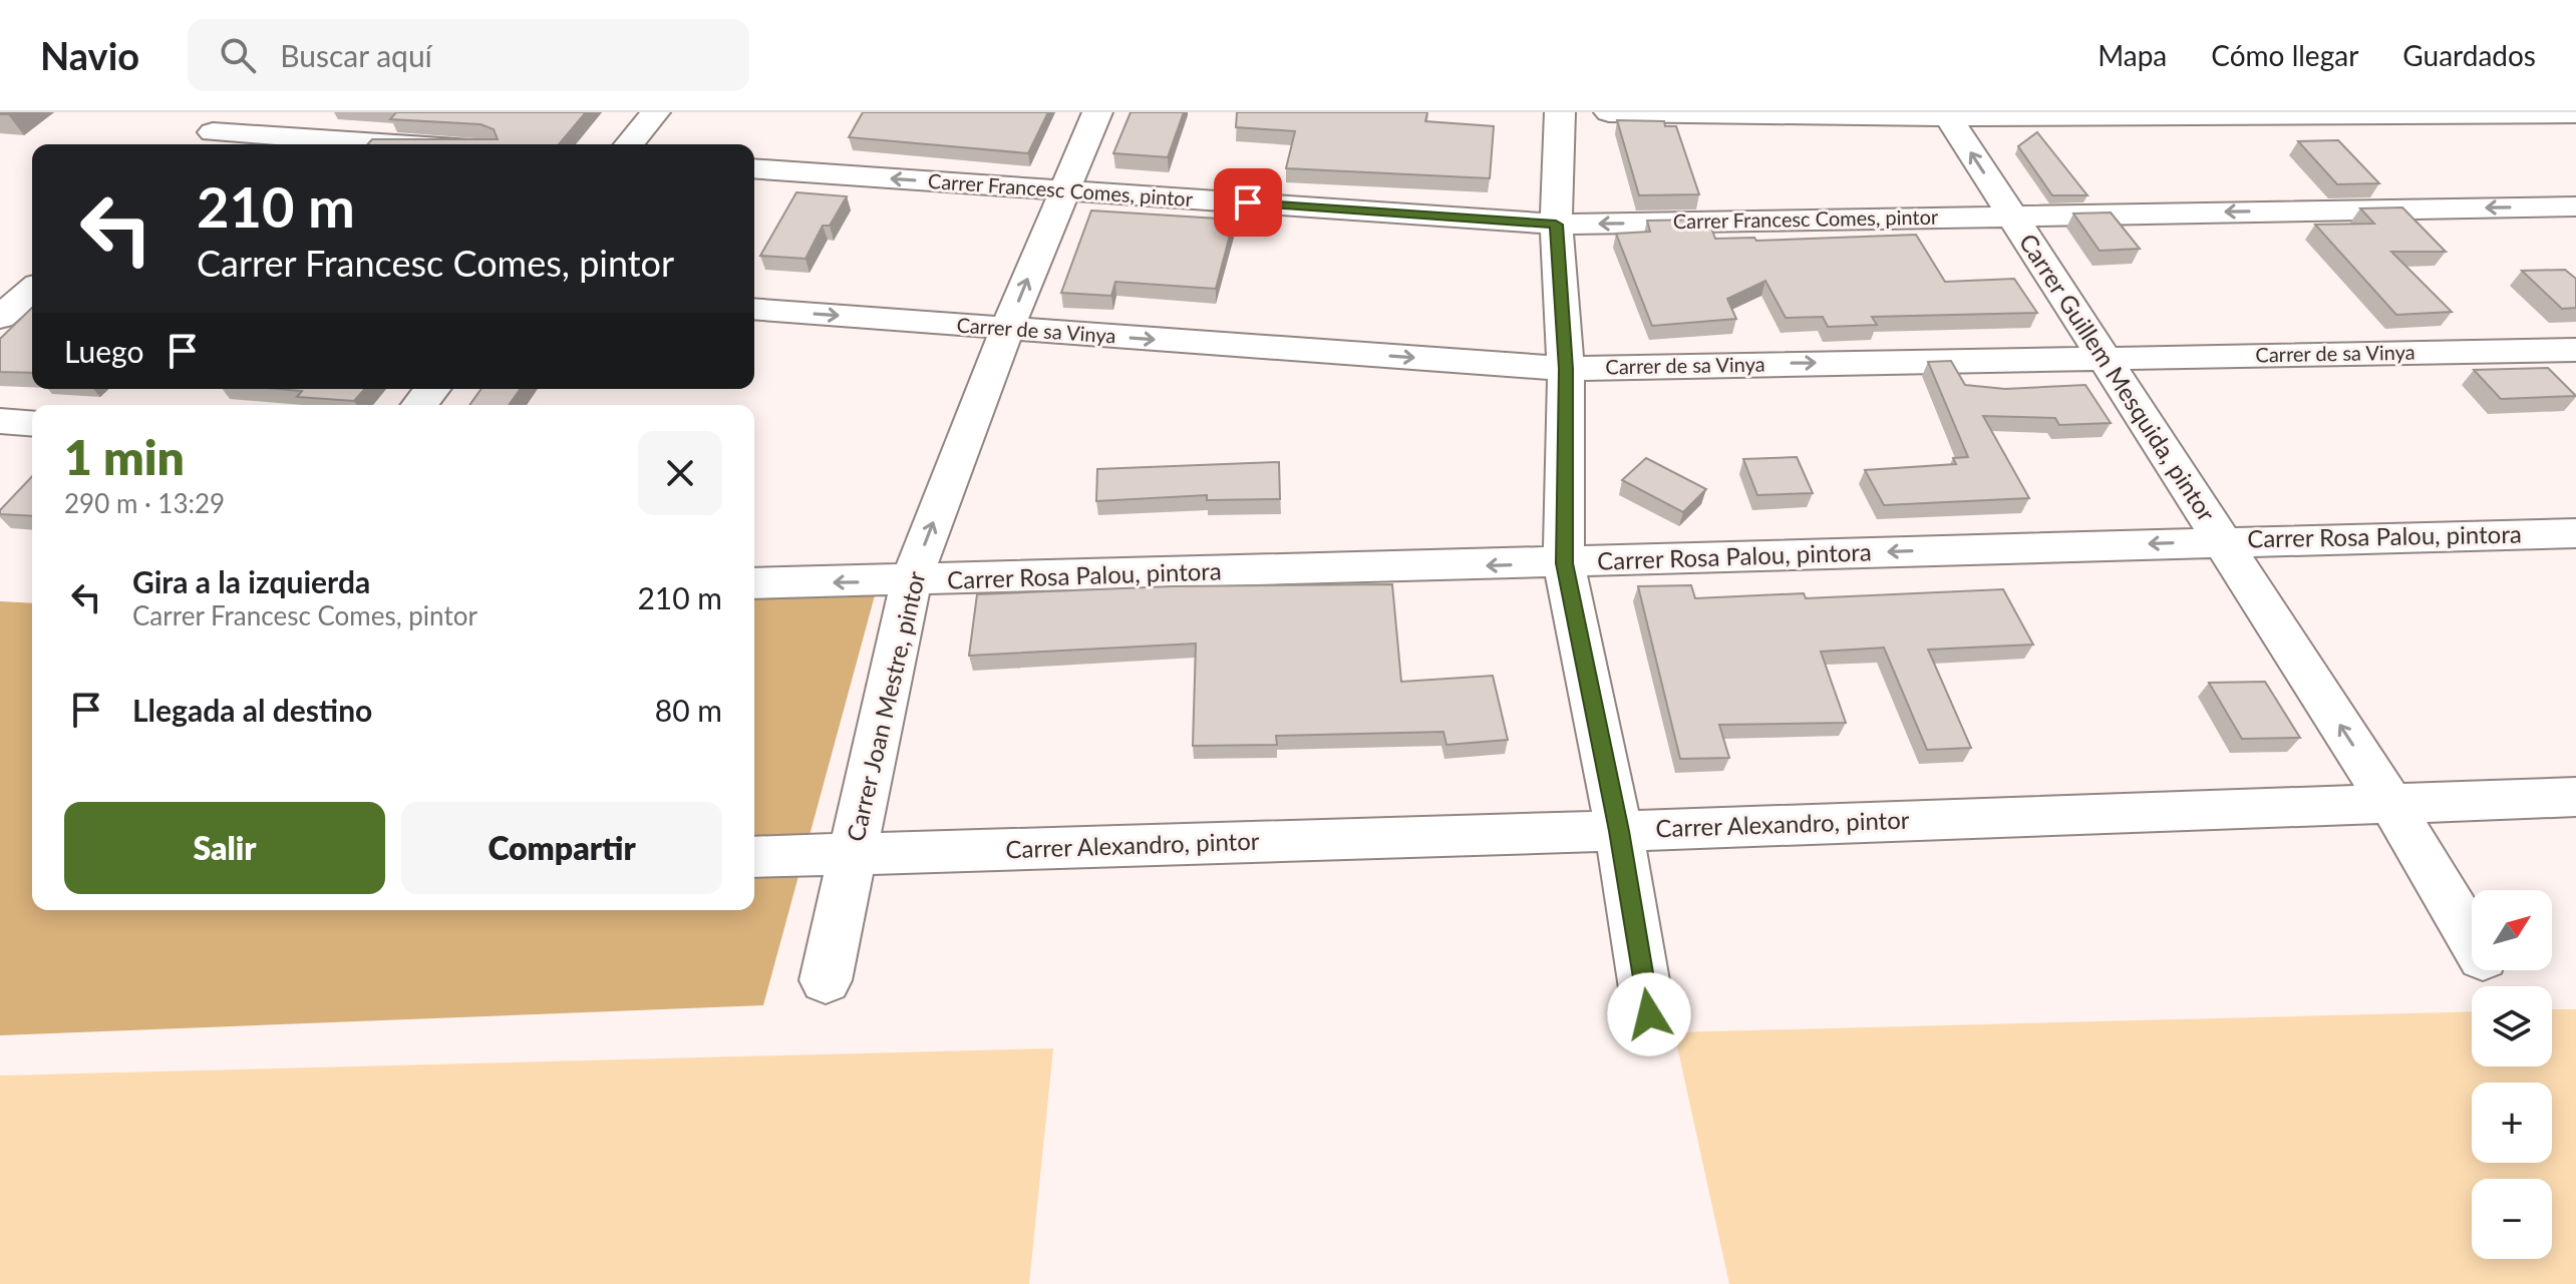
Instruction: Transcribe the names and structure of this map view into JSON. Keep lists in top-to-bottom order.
{
  "streets": {
    "street": [
      "Carrer Francesc Comes, pintor",
      "Carrer de sa Vinya",
      "Carrer Guillem Mesquida, pintor",
      "Carrer Rosa Palou, pintora",
      "Carrer Joan Mestre, pintor",
      "Carrer Alexandro, pintor"
    ]
  },
  "crossings": [
    ["Carrer Francesc Comes, pintor", "Carrer Guillem Mesquida, pintor"],
    ["Carrer Francesc Comes, pintor", "Carrer Joan Mestre, pintor"],
    ["Carrer de sa Vinya", "Carrer Guillem Mesquida, pintor"],
    ["Carrer de sa Vinya", "Carrer Joan Mestre, pintor"],
    ["Carrer Guillem Mesquida, pintor", "Carrer Rosa Palou, pintora"],
    ["Carrer Guillem Mesquida, pintor", "Carrer Alexandro, pintor"],
    ["Carrer Rosa Palou, pintora", "Carrer Joan Mestre, pintor"],
    ["Carrer Joan Mestre, pintor", "Carrer Alexandro, pintor"]
  ],
  "one_way": ["Carrer Guillem Mesquida, pintor", "Carrer Rosa Palou, pintora", "Carrer Joan Mestre, pintor"],
  "north": "top right",
  "page": {
    "header": "Navio",
    "search": "Buscar aquí",
    "nav": ["Mapa", "Cómo llegar", "Guardados"],
    "turn": ["210 m", "Carrer Francesc Comes, pintor"],
    "then": "Luego",
    "heading": ["1 min", "290 m · 13:29"],
    "list": [
      {
        "name": "Gira a la izquierda",
        "note": "Carrer Francesc Comes, pintor",
        "value": "210 m"
      },
      {
        "name": "Llegada al destino",
        "value": "80 m"
      }
    ],
    "buttons": ["Salir", "Compartir"],
    "map_buttons": ["+", "−"]
  }
}
